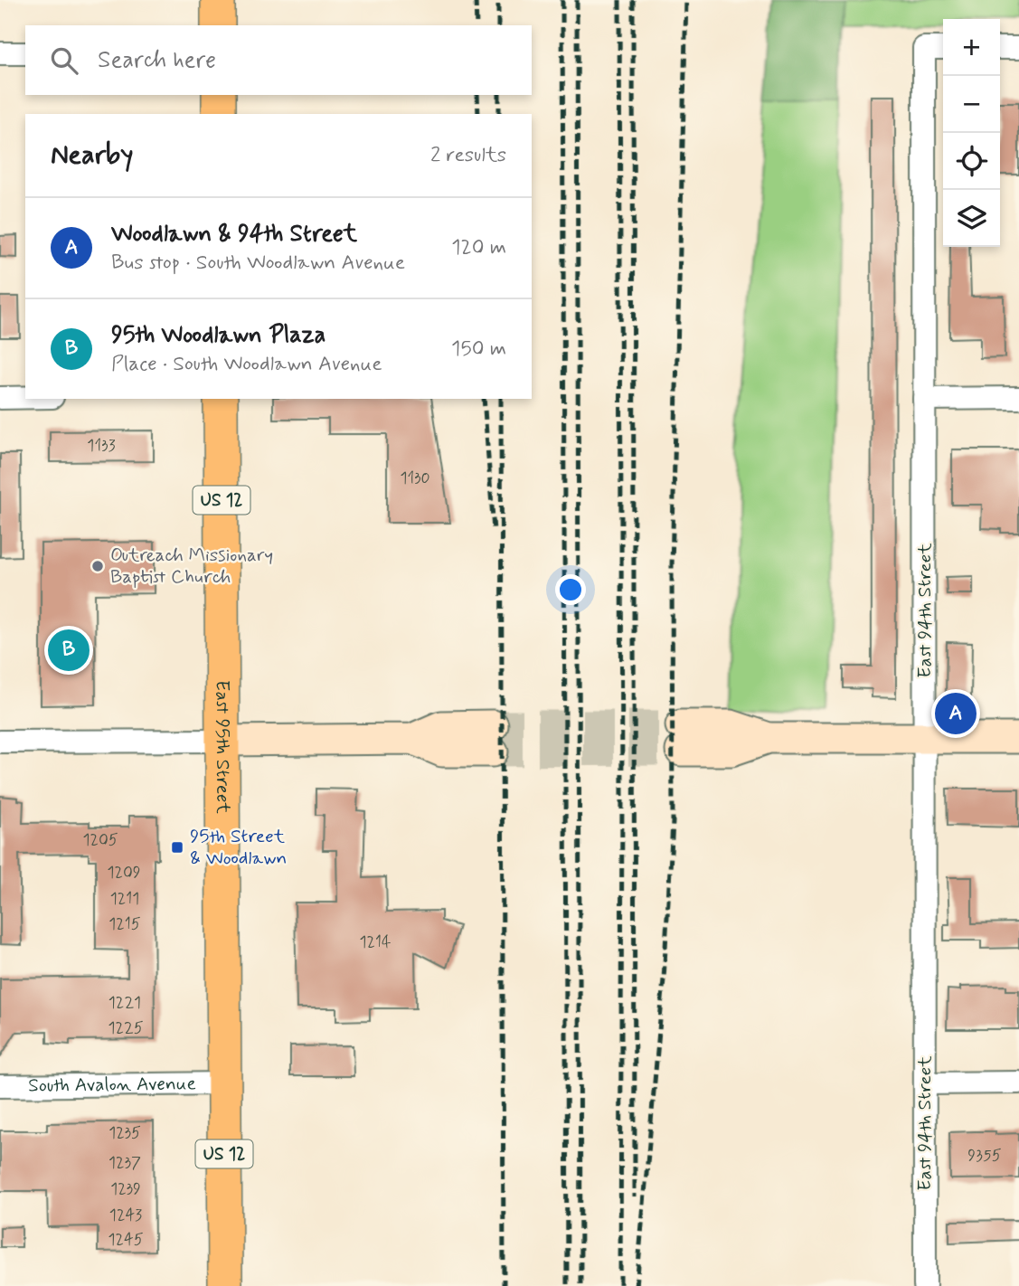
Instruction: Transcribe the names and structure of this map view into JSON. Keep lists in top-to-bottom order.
{
  "streets": {
    "main road": ["US 12", "East 95th Street"],
    "street": ["East 94th Street", "South Avalon Avenue"]
  },
  "crossings": [
    ["East 95th Street", "South Avalon Avenue"]
  ],
  "places": {
    "other": ["Outreach Missionary Baptist Church"],
    "transit": ["95th Street & Woodlawn"]
  },
  "house_numbers": [
    "1133",
    "1130",
    "1205",
    "1209",
    "1211",
    "1215",
    "1214",
    "1221",
    "1225",
    "1235",
    "9355",
    "1237",
    "1239",
    "1243",
    "1245"
  ],
  "page": {
    "map_buttons": ["+", "−"],
    "search": "Search here",
    "heading": ["Nearby", "2 results"],
    "list": [
      {
        "mark": "A",
        "name": "Woodlawn & 94th Street",
        "note": "Bus stop · South Woodlawn Avenue",
        "value": "120 m"
      },
      {
        "mark": "B",
        "name": "95th Woodlawn Plaza",
        "note": "Place · South Woodlawn Avenue",
        "value": "150 m"
      }
    ],
    "pins": ["B", "A"]
  }
}
